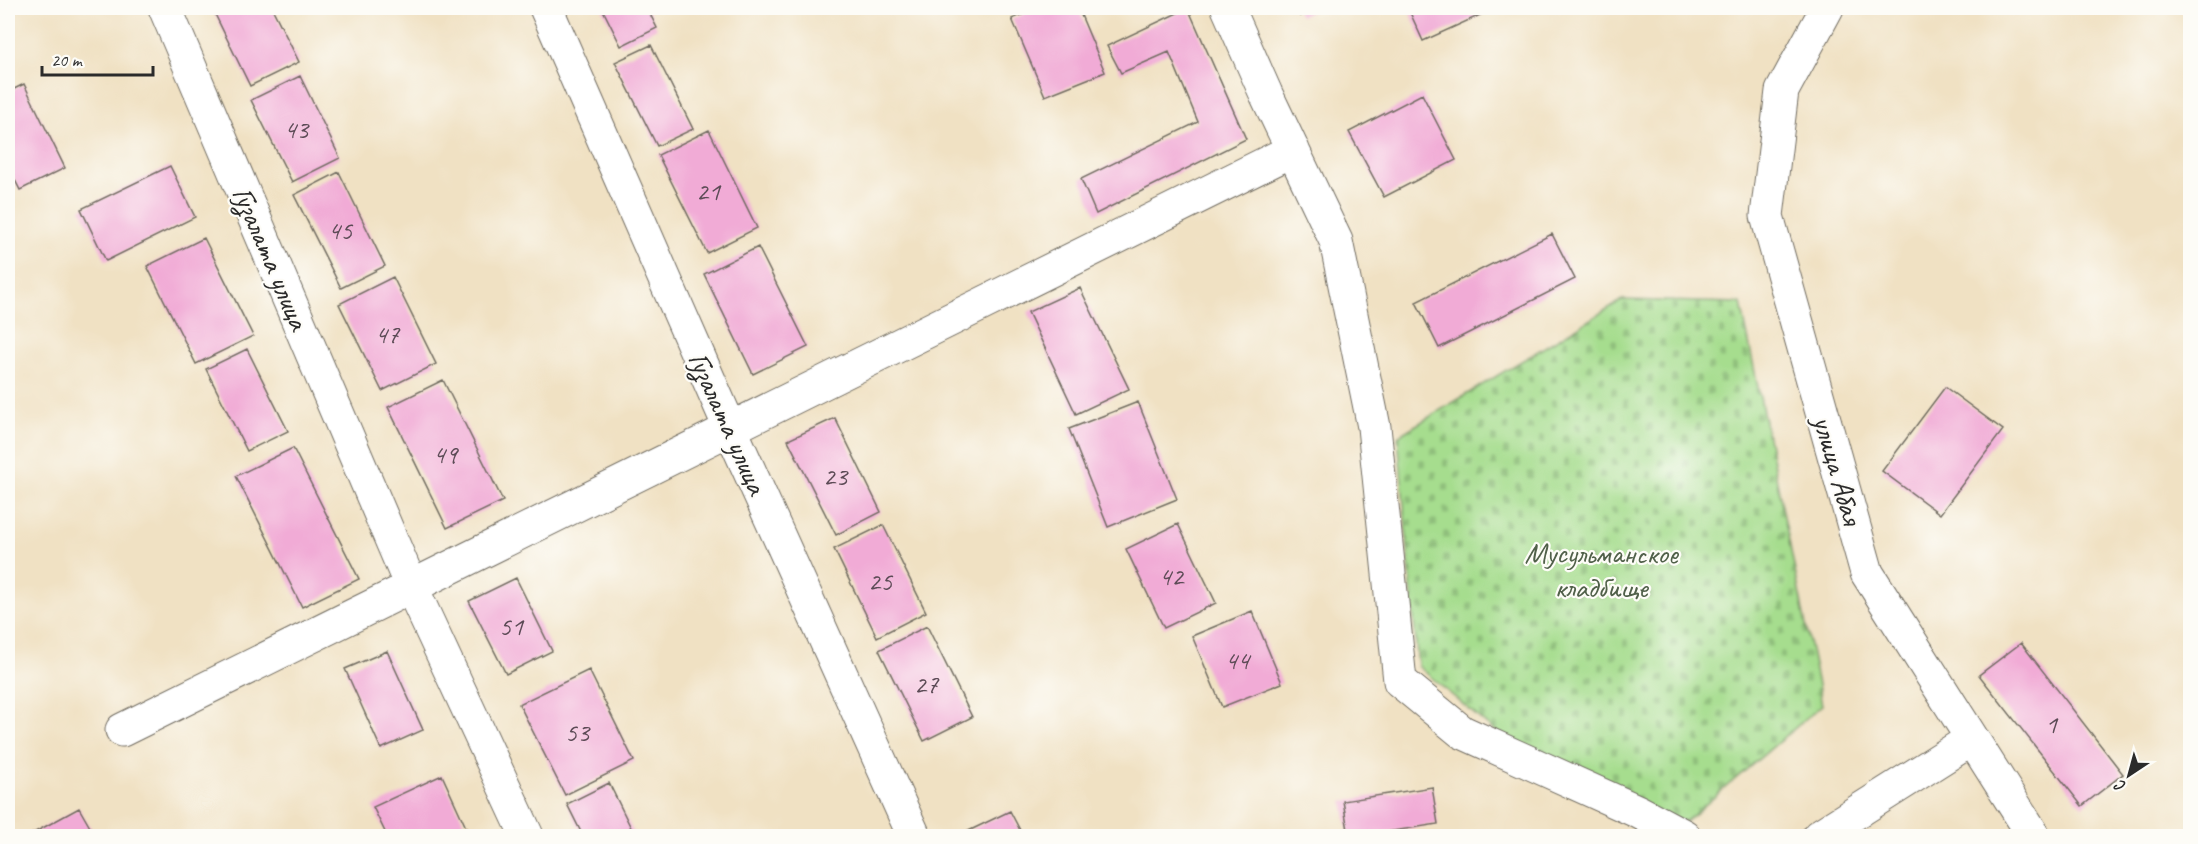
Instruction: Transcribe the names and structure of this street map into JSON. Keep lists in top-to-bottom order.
{
  "streets": {
    "street": ["Гузалата улица", "улица Абая"]
  },
  "parks": ["Мусульманское кладбище"],
  "house_numbers": [
    "43",
    "21",
    "45",
    "47",
    "49",
    "23",
    "42",
    "25",
    "51",
    "44",
    "27",
    "1",
    "53"
  ],
  "scale_bar": "20 m",
  "north": "bottom left"
}
